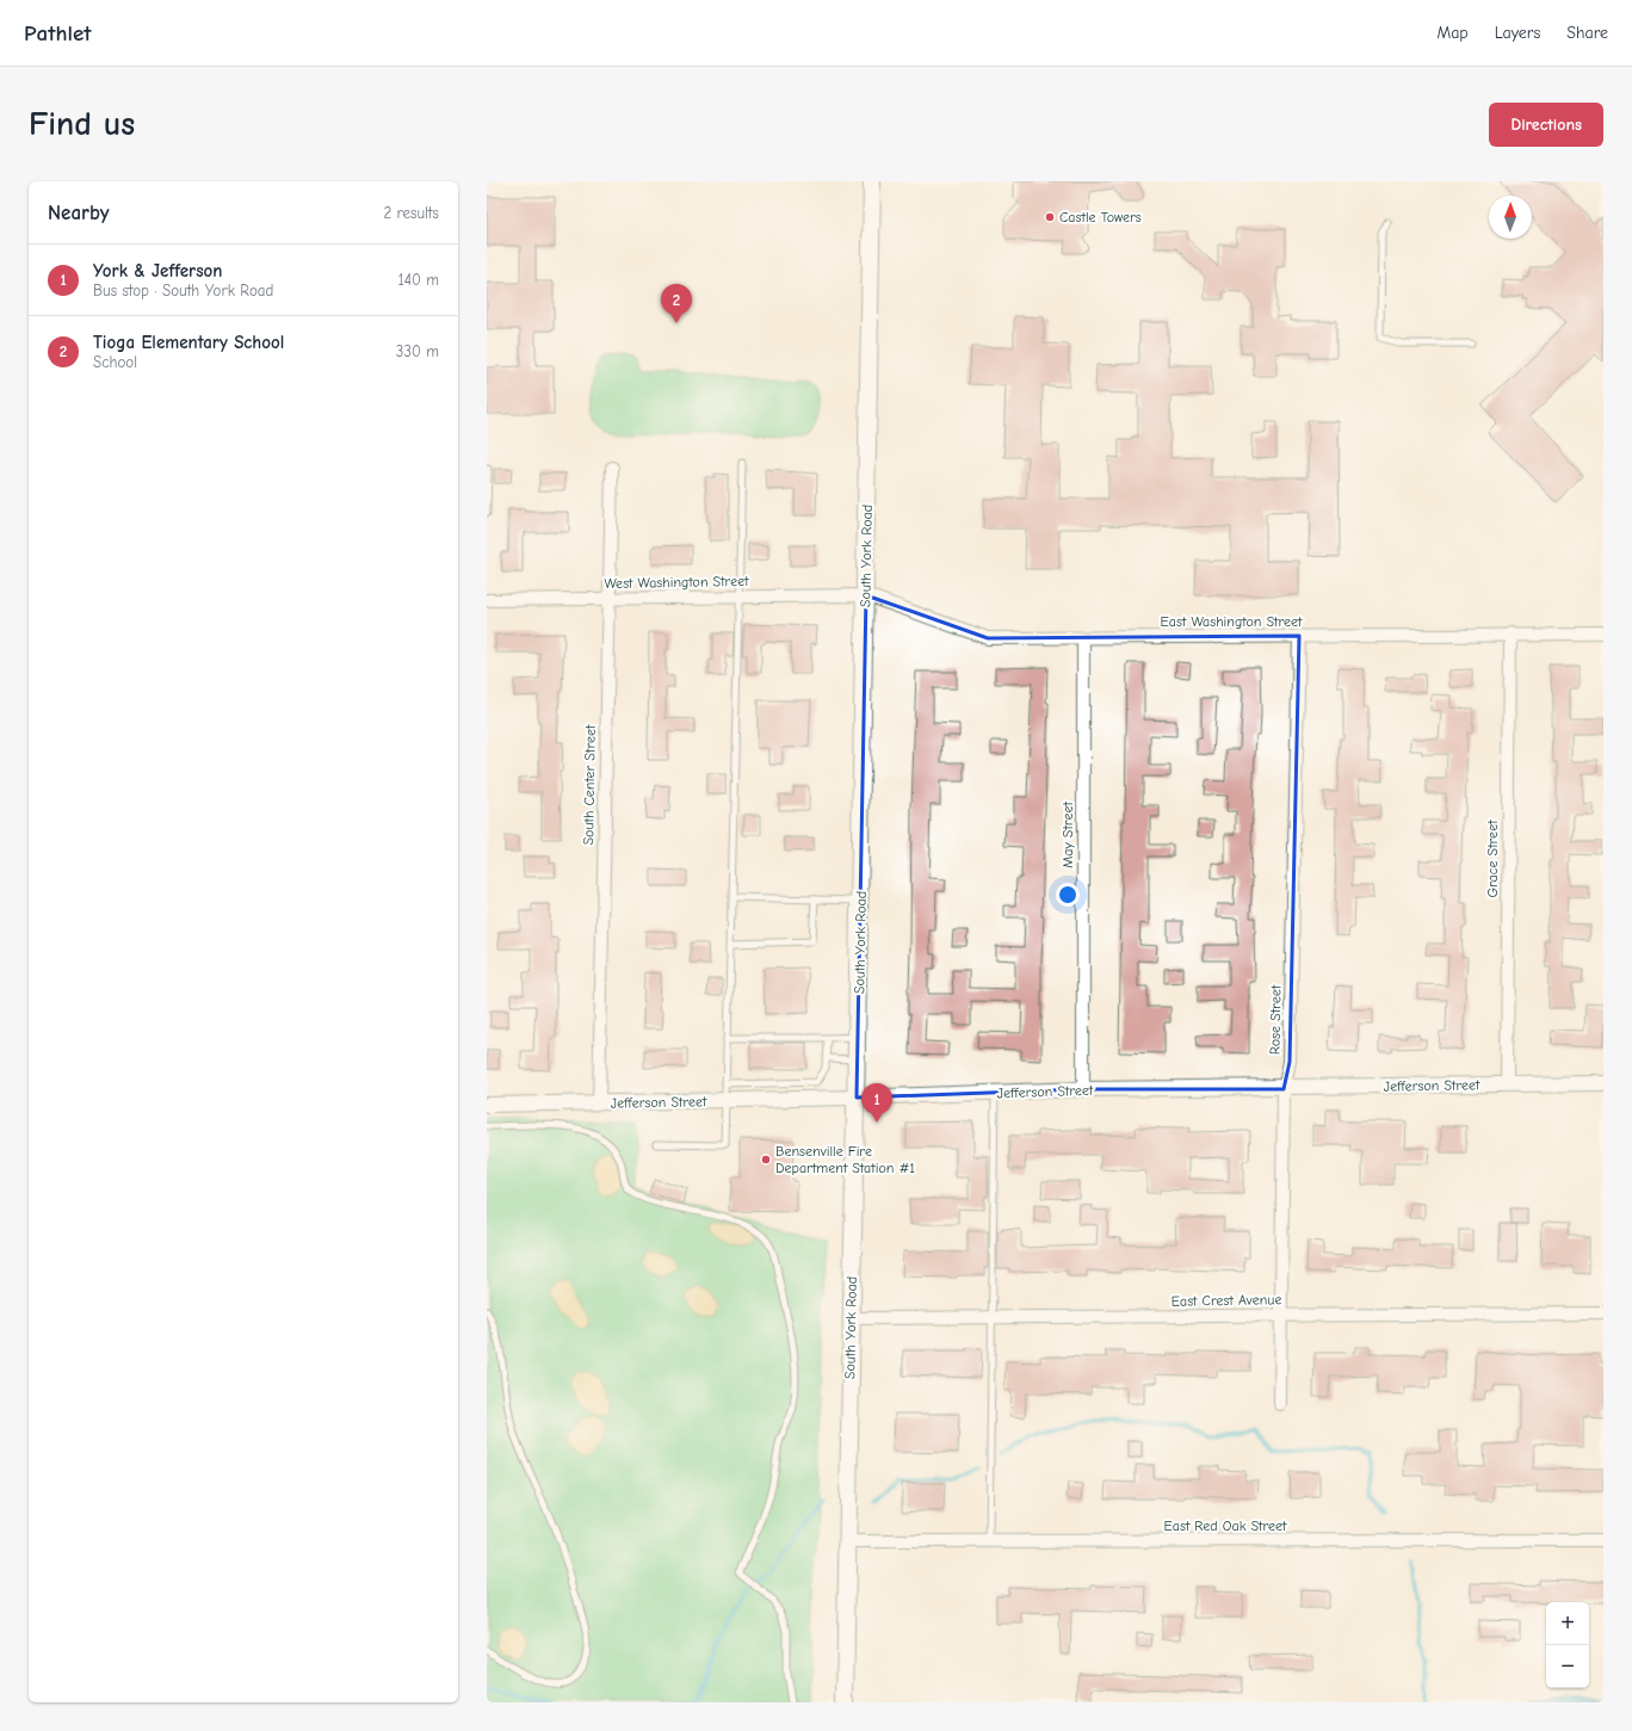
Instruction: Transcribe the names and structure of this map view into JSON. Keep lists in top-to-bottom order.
{
  "streets": {
    "main road": ["South York Road"],
    "street": [
      "West Washington Street",
      "East Washington Street",
      "South Center Street",
      "May Street",
      "Grace Street",
      "Rose Street",
      "Jefferson Street",
      "East Crest Avenue",
      "East Red Oak Street"
    ]
  },
  "crossings": [
    ["South York Road", "West Washington Street"],
    ["South York Road", "East Washington Street"],
    ["South York Road", "Jefferson Street"],
    ["South York Road", "East Crest Avenue"],
    ["South York Road", "East Red Oak Street"],
    ["West Washington Street", "East Washington Street"],
    ["West Washington Street", "South Center Street"],
    ["East Washington Street", "May Street"],
    ["East Washington Street", "Grace Street"],
    ["East Washington Street", "Rose Street"],
    ["South Center Street", "Jefferson Street"],
    ["May Street", "Jefferson Street"],
    ["Grace Street", "Jefferson Street"],
    ["Rose Street", "Jefferson Street"],
    ["Rose Street", "East Crest Avenue"]
  ],
  "places": ["Castle Towers", "Bensenville Fire Department Station #1"],
  "north": "top",
  "page": {
    "header": "Pathlet",
    "nav": ["Map", "Layers", "Share"],
    "buttons": "Directions",
    "title": "Find us",
    "heading": ["Nearby", "2 results"],
    "list": [
      {
        "mark": "1",
        "name": "York & Jefferson",
        "note": "Bus stop · South York Road",
        "value": "140 m"
      },
      {
        "mark": "2",
        "name": "Tioga Elementary School",
        "note": "School",
        "value": "330 m"
      }
    ],
    "pins": ["2", "1"],
    "map_buttons": ["+", "−"]
  }
}
